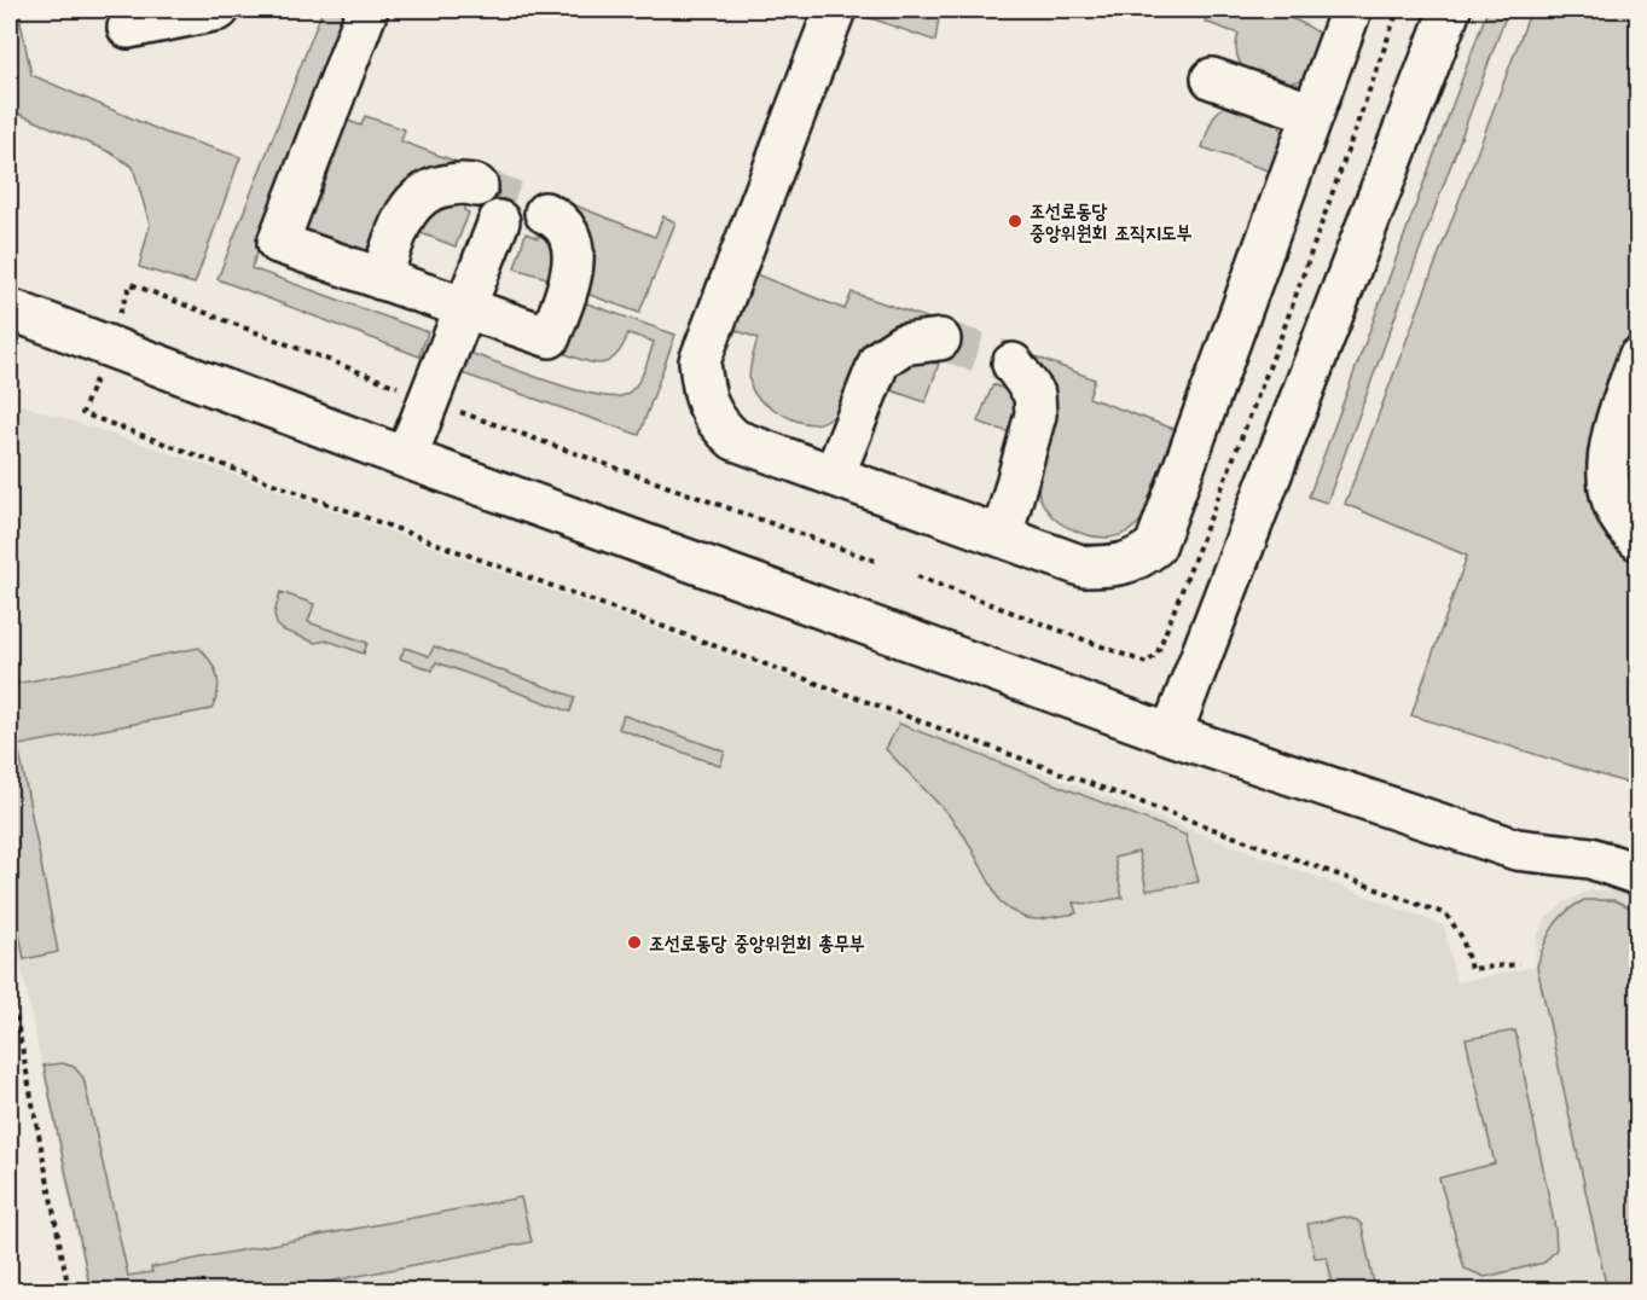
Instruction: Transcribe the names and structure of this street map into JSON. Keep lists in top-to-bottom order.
{
  "places": ["조선로동당 중앙위원회 조직지도부", "조선로동당 중앙위원회 총무부"]
}
